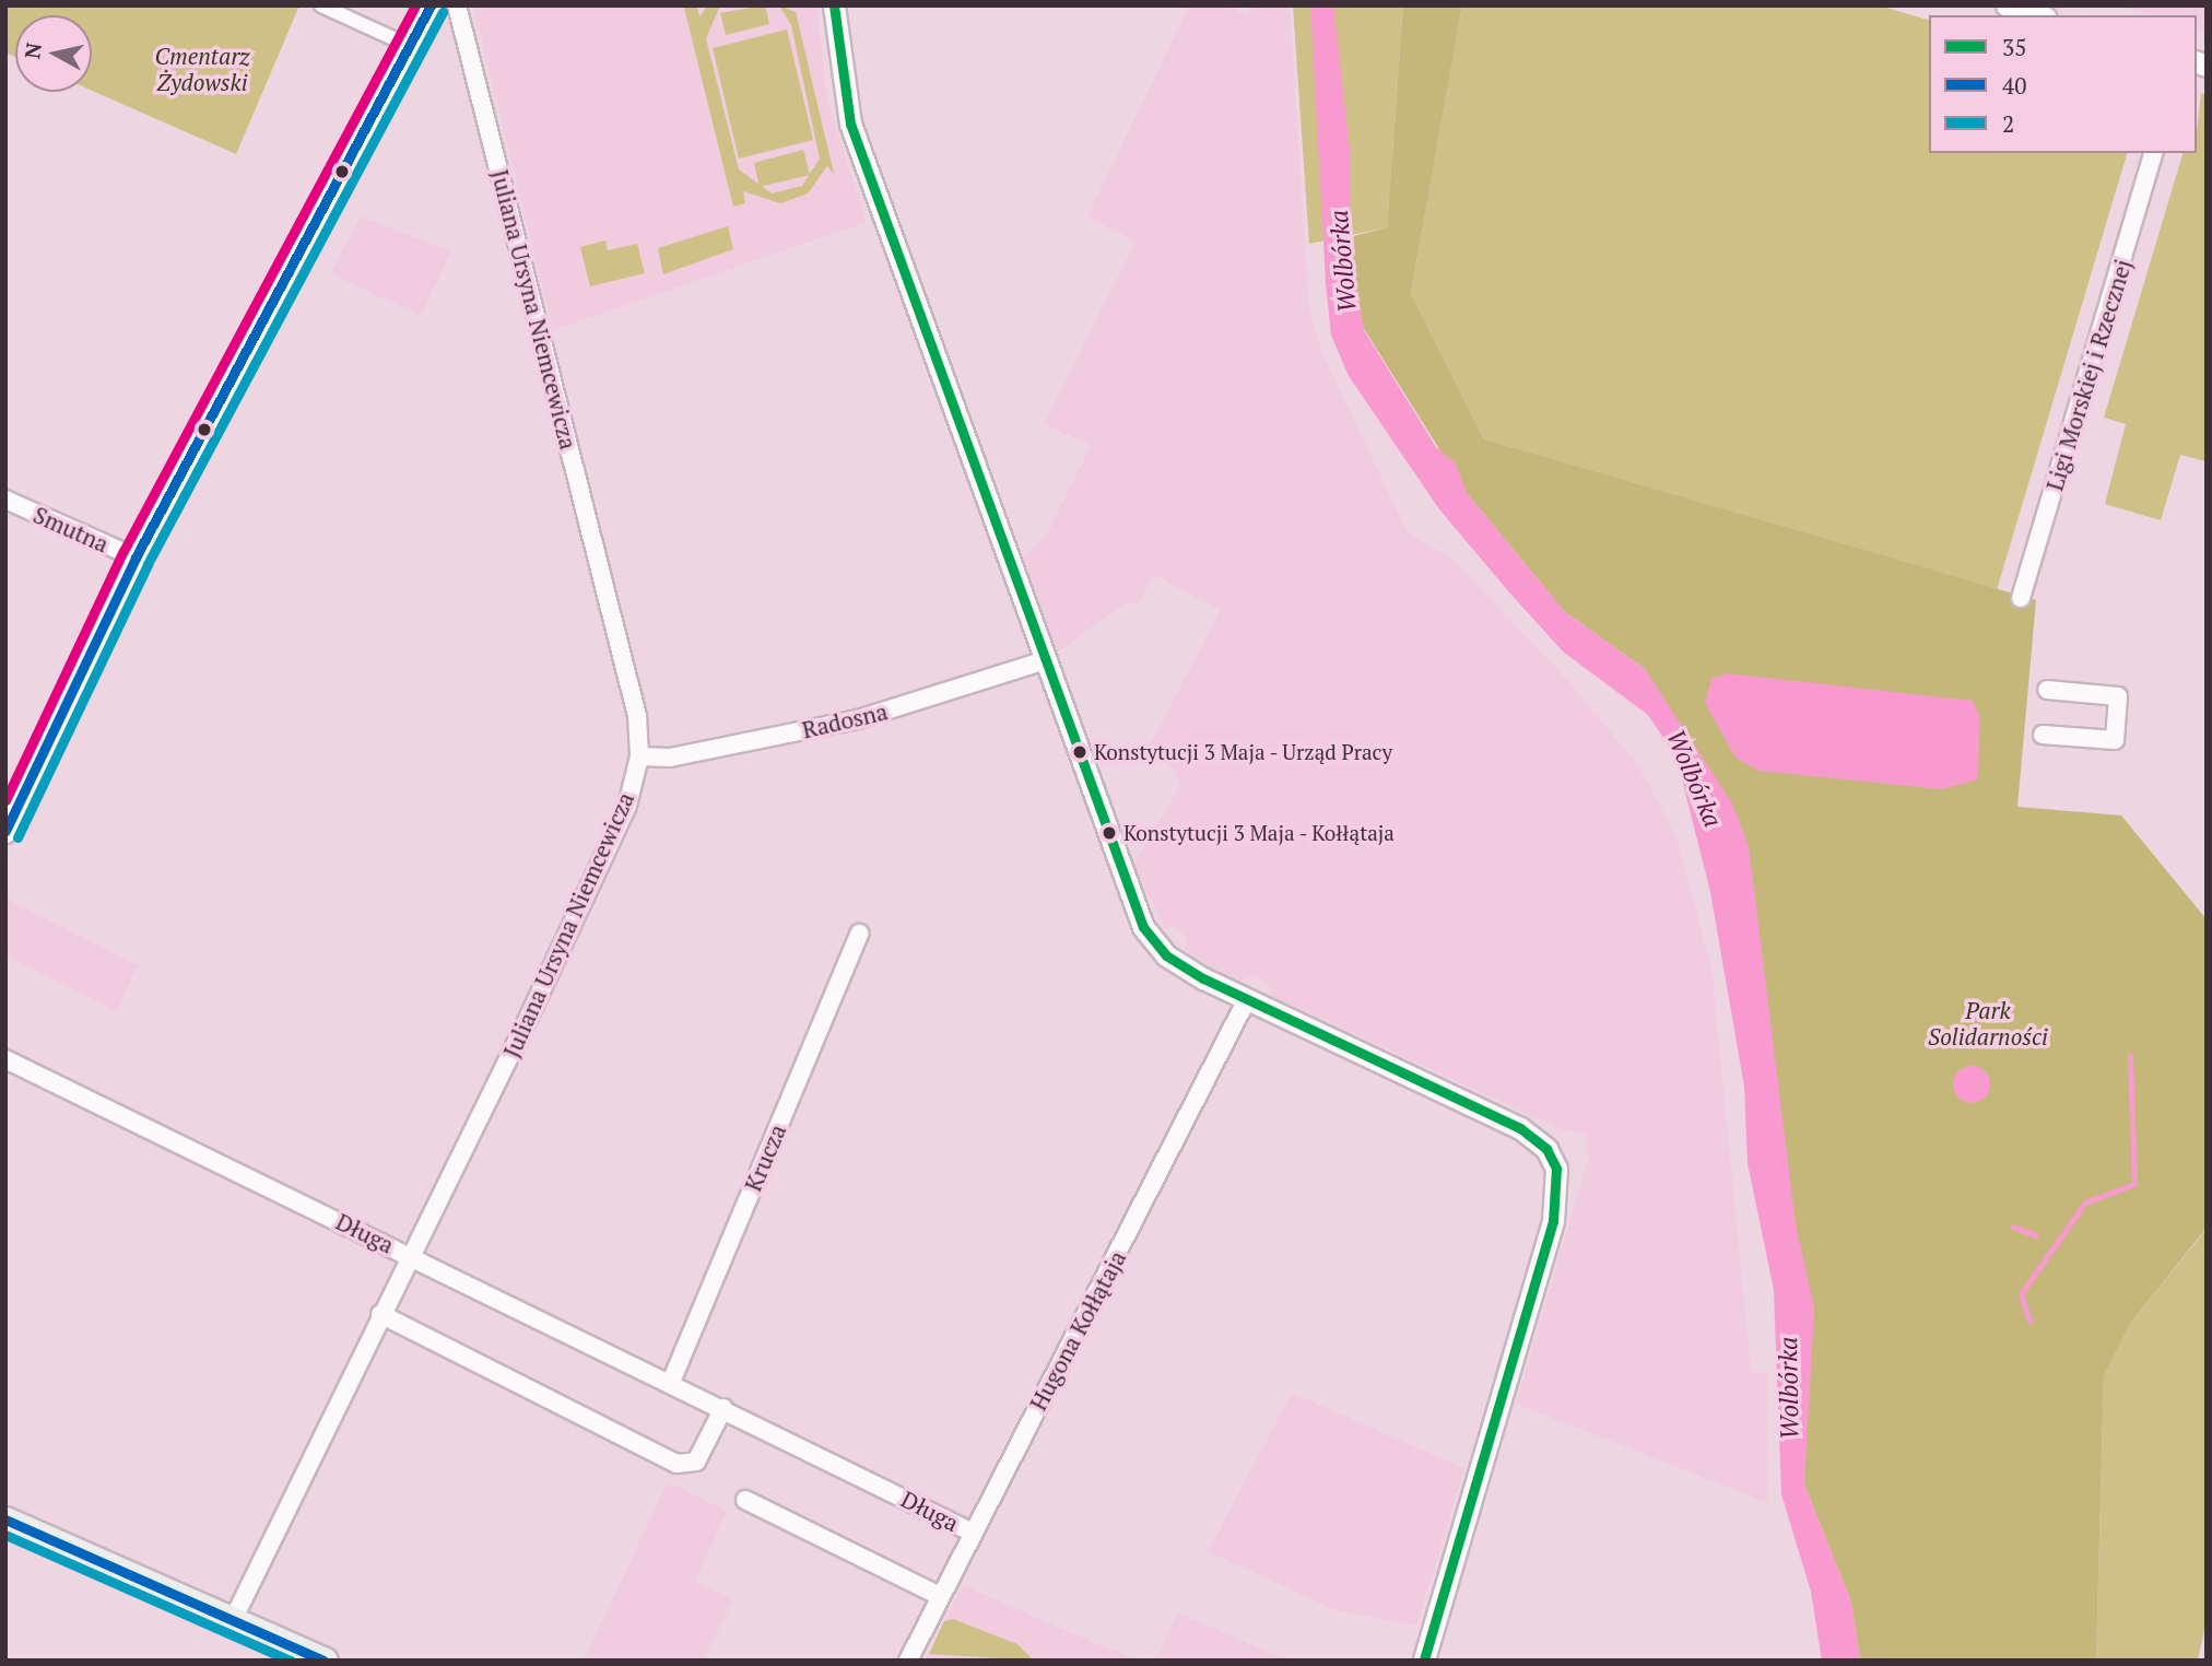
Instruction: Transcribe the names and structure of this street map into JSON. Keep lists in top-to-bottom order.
{
  "streets": {
    "street": [
      "Juliana Ursyna Niemcewicza",
      "Ligi Morskiej i Rzecznej",
      "Smutna",
      "Radosna",
      "Krucza",
      "Długa",
      "Hugona Kołłątaja"
    ]
  },
  "crossings": [
    ["Juliana Ursyna Niemcewicza", "Radosna"],
    ["Juliana Ursyna Niemcewicza", "Długa"],
    ["Krucza", "Długa"],
    ["Długa", "Hugona Kołłątaja"]
  ],
  "water": ["Wolbórka"],
  "parks": ["Cmentarz Żydowski", "Park Solidarności"],
  "places": ["Konstytucji 3 Maja - Urząd Pracy", "Konstytucji 3 Maja - Kołłątaja"],
  "lines": ["transit line 35", "transit line 40", "transit line 2"],
  "legend": ["35", "40", "2"],
  "north": "left"
}
